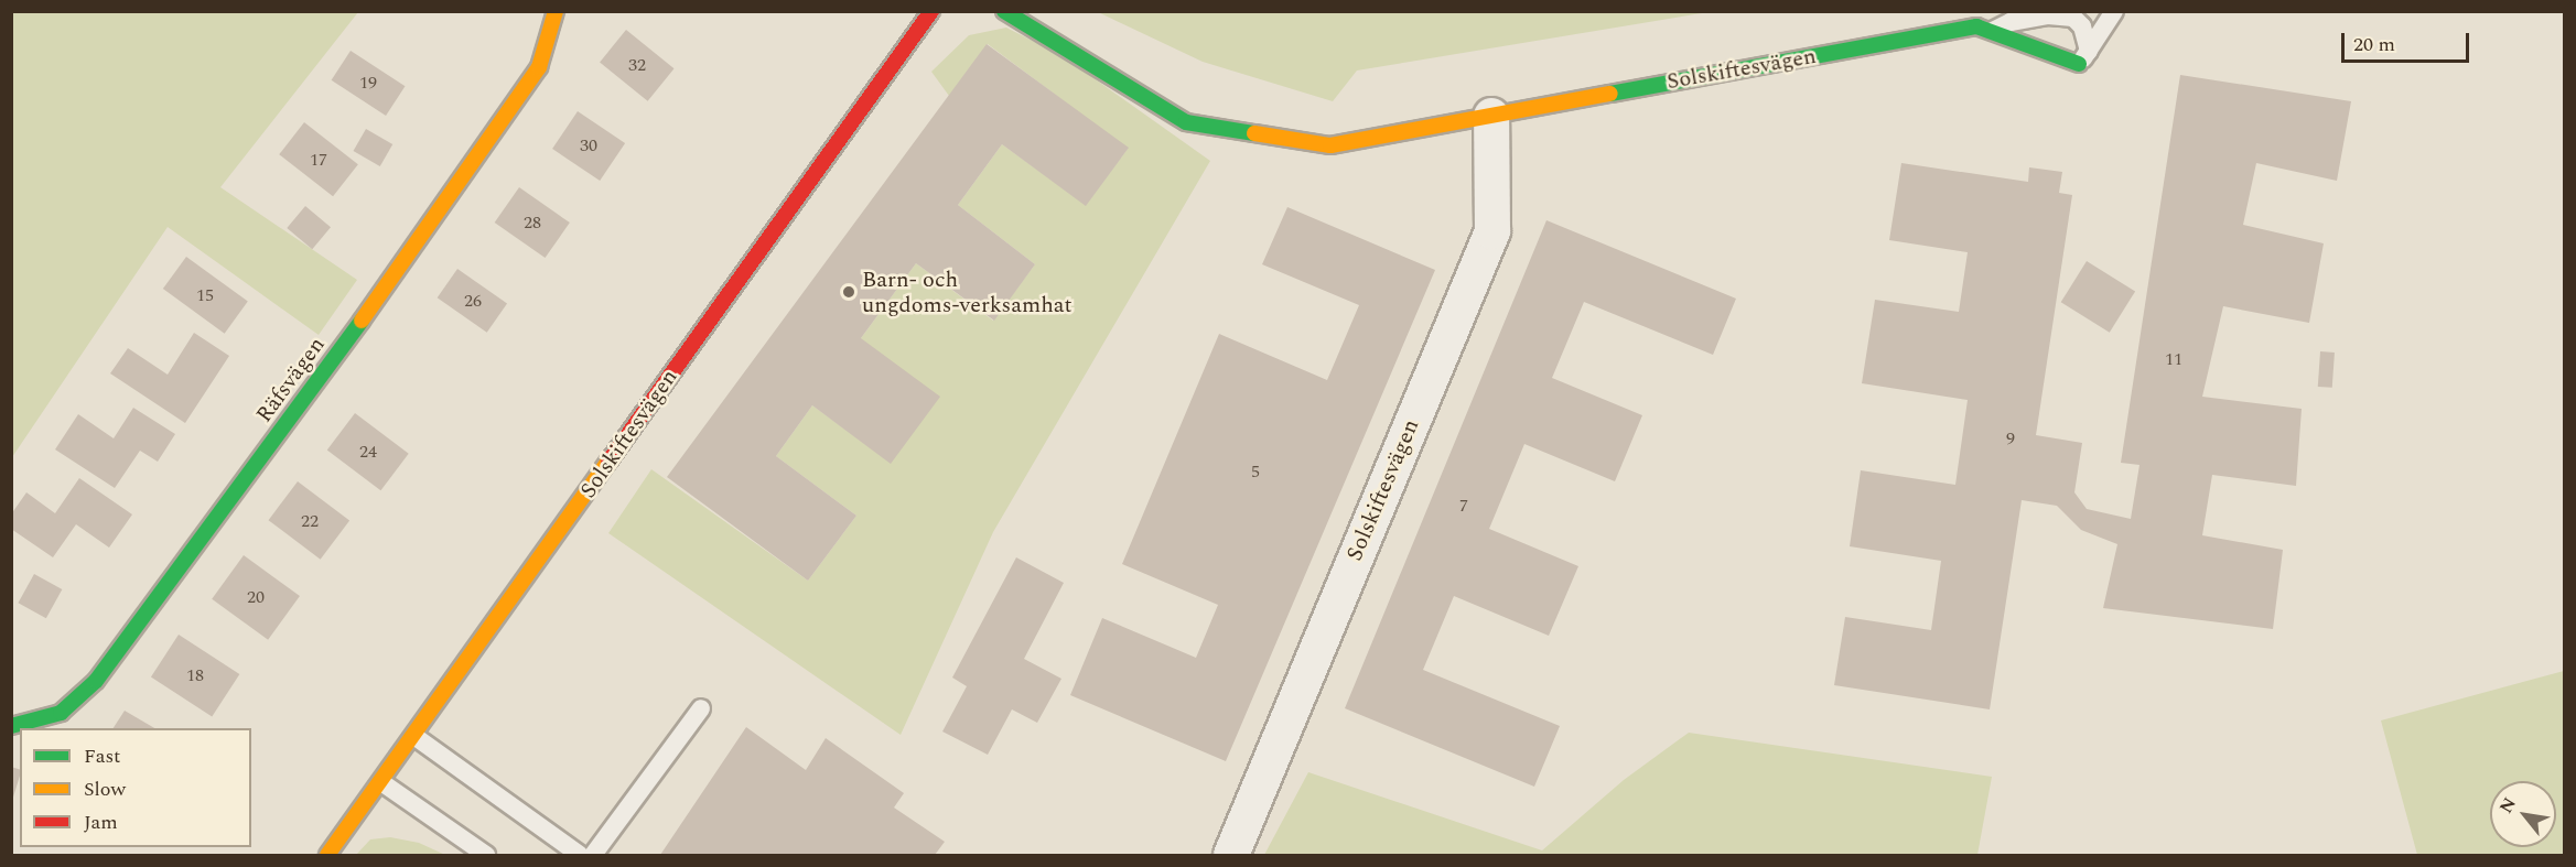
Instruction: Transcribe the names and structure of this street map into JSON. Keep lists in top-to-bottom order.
{
  "streets": {
    "street": ["Solskiftesvägen", "Räfsvägen"]
  },
  "places": ["Barn- och ungdoms-verksamhat"],
  "house_numbers": [
    "32",
    "19",
    "30",
    "17",
    "28",
    "15",
    "26",
    "11",
    "9",
    "24",
    "5",
    "7",
    "22",
    "20",
    "18"
  ],
  "legend": ["Fast", "Slow", "Jam"],
  "scale_bar": "20 m",
  "north": "top left"
}
